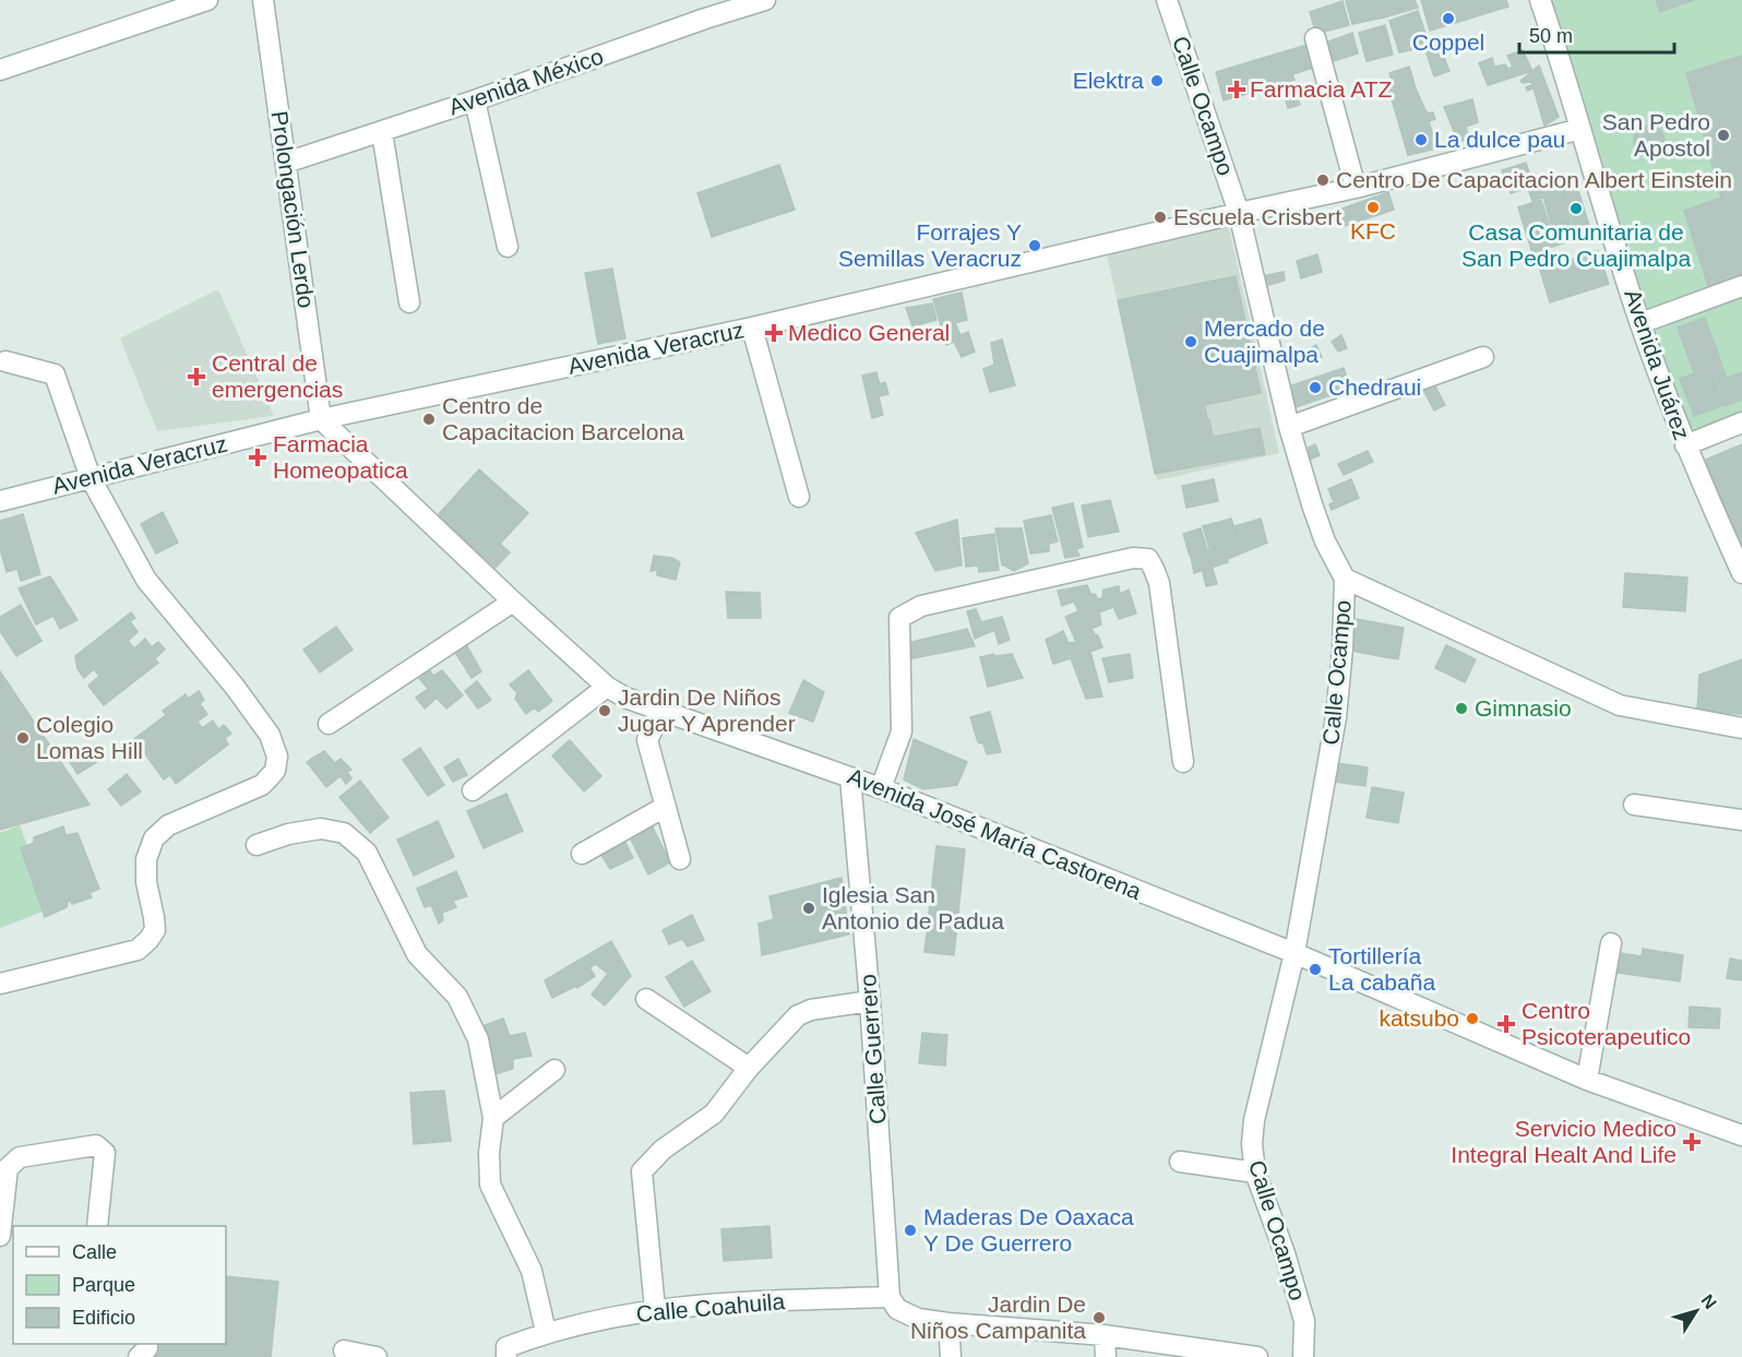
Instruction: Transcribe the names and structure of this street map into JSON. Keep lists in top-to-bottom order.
{
  "streets": {
    "street": [
      "Avenida México",
      "Calle Ocampo",
      "Prolongación Lerdo",
      "Avenida Veracruz",
      "Avenida Juárez",
      "Avenida José María Castorena",
      "Calle Guerrero",
      "Calle Coahuila"
    ]
  },
  "crossings": [
    ["Avenida México", "Prolongación Lerdo"],
    ["Calle Ocampo", "Avenida Veracruz"],
    ["Calle Ocampo", "Avenida José María Castorena"],
    ["Prolongación Lerdo", "Avenida Veracruz"],
    ["Prolongación Lerdo", "Avenida José María Castorena"],
    ["Avenida Veracruz", "Avenida Juárez"],
    ["Avenida Veracruz", "Avenida José María Castorena"],
    ["Avenida José María Castorena", "Calle Guerrero"],
    ["Calle Guerrero", "Calle Coahuila"]
  ],
  "places": {
    "other": [
      "Coppel",
      "Elektra",
      "San Pedro Apostol",
      "La dulce pau",
      "Centro De Capacitacion Albert Einstein",
      "KFC",
      "Casa Comunitaria de San Pedro Cuajimalpa",
      "Escuela Crisbert",
      "Forrajes Y Semillas Veracruz",
      "Mercado de Cuajimalpa",
      "Chedraui",
      "Centro de Capacitacion Barcelona",
      "Gimnasio",
      "Jardin De Niños Jugar Y Aprender",
      "Colegio Lomas Hill",
      "Iglesia San Antonio de Padua",
      "Tortillería La cabaña",
      "katsubo",
      "Maderas De Oaxaca Y De Guerrero",
      "Jardin De Niños Campanita"
    ],
    "health": [
      "Farmacia ATZ",
      "Medico General",
      "Central de emergencias",
      "Farmacia Homeopatica",
      "Centro Psicoterapeutico",
      "Servicio Medico Integral Healt And Life"
    ]
  },
  "legend": ["Calle", "Parque", "Edificio"],
  "scale_bar": "50 m",
  "north": "top right"
}
